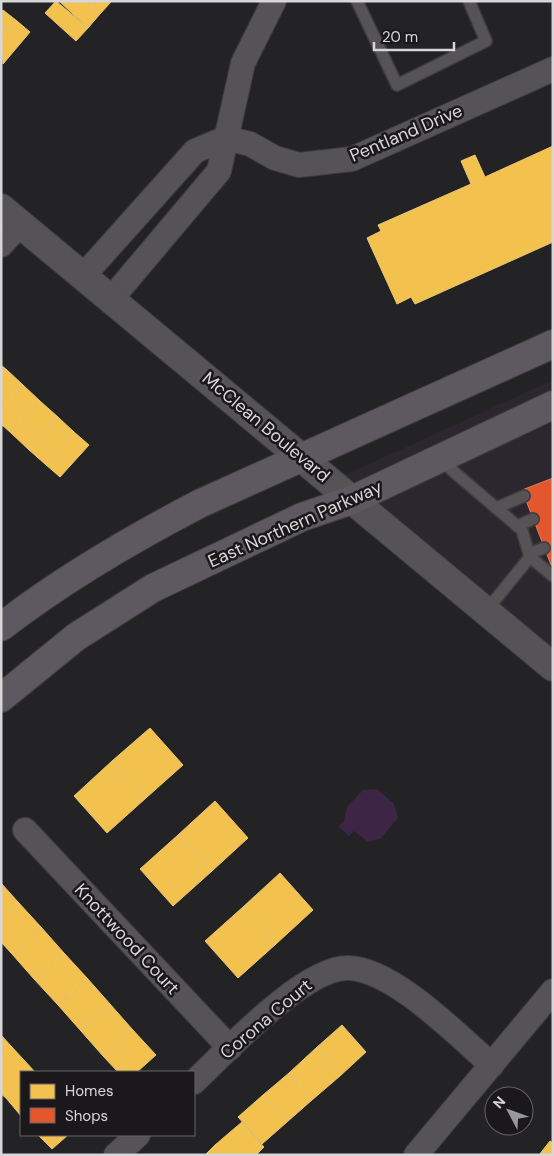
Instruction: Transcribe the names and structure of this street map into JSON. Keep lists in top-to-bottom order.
{
  "streets": {
    "main road": ["East Northern Parkway"],
    "street": [
      "Pentland Drive",
      "McClean Boulevard",
      "Knottwood Court",
      "Corona Court"
    ]
  },
  "crossings": [
    ["McClean Boulevard", "East Northern Parkway"],
    ["Knottwood Court", "Corona Court"]
  ],
  "legend": ["Homes", "Shops"],
  "scale_bar": "20 m",
  "north": "top left"
}
